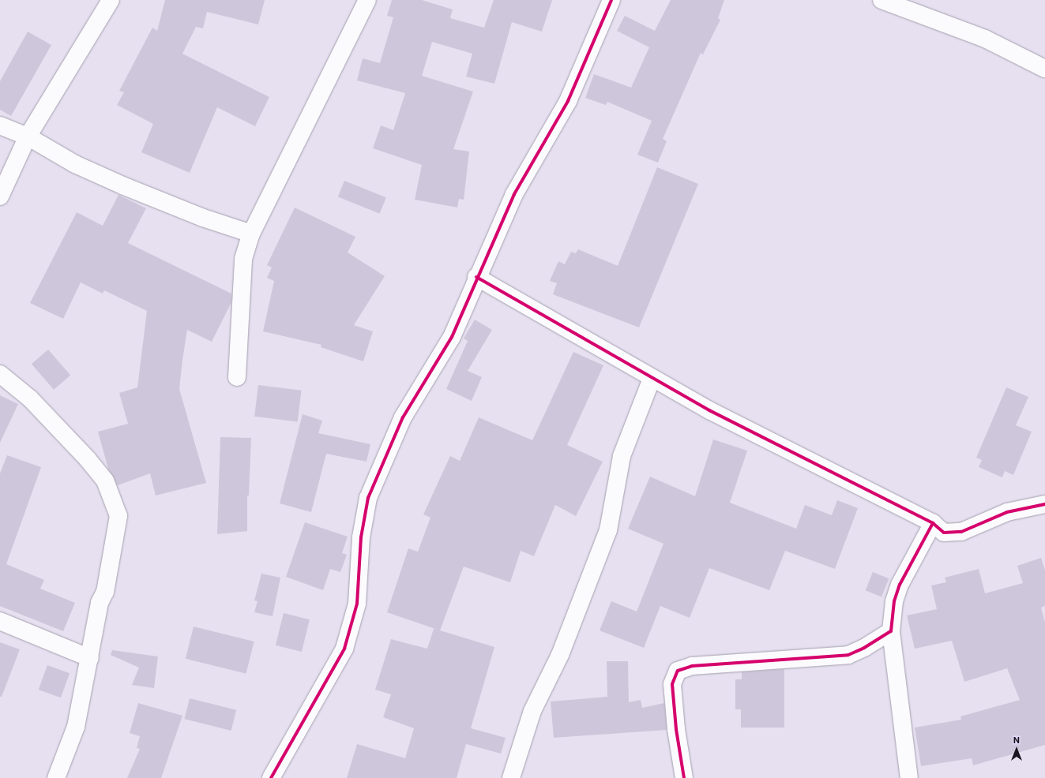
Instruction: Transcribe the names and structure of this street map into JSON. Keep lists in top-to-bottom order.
{
  "north": "top"
}
